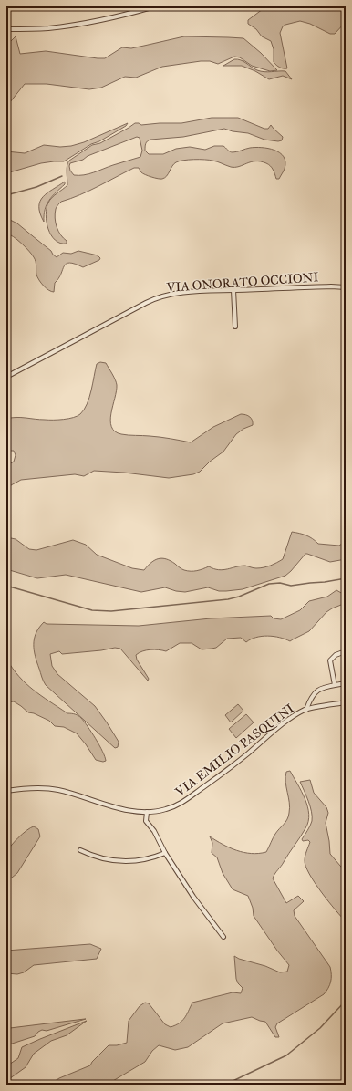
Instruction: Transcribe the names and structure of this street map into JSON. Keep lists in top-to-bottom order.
{
  "streets": {
    "street": ["VIA ONORATO OCCIONI", "VIA EMILIO PASQUINI"]
  }
}
